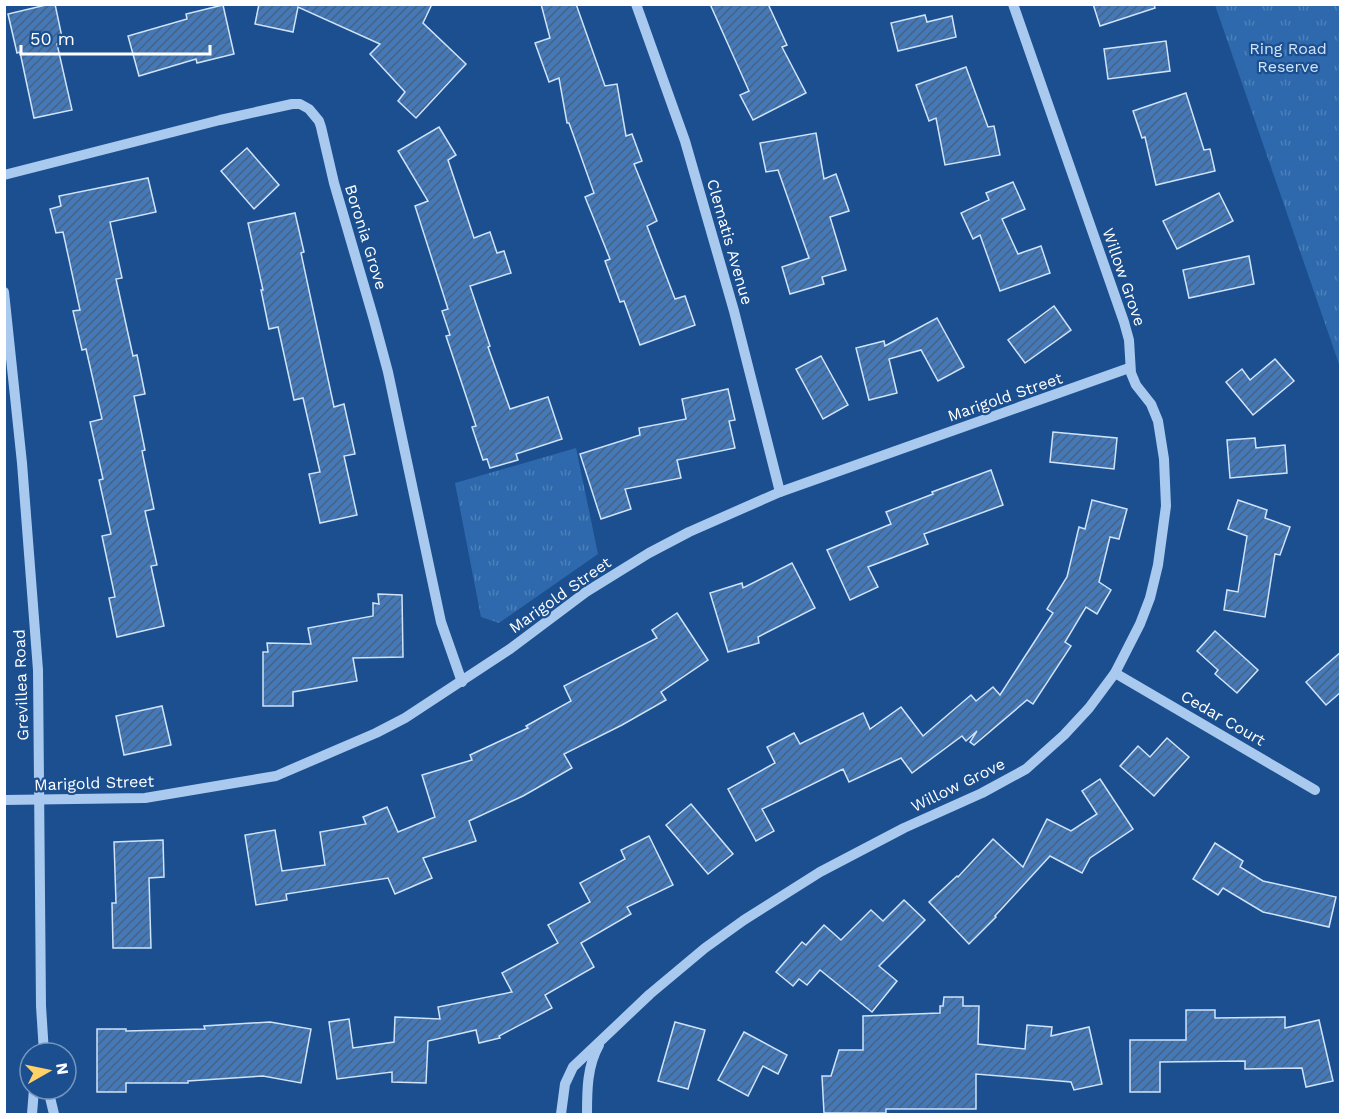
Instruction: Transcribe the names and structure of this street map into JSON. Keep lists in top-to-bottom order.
{
  "streets": {
    "street": [
      "Boronia Grove",
      "Clematis Avenue",
      "Willow Grove",
      "Marigold Street",
      "Grevillea Road",
      "Cedar Court"
    ]
  },
  "crossings": [
    ["Boronia Grove", "Marigold Street"],
    ["Clematis Avenue", "Marigold Street"],
    ["Willow Grove", "Marigold Street"],
    ["Willow Grove", "Cedar Court"],
    ["Marigold Street", "Grevillea Road"]
  ],
  "parks": ["Ring Road Reserve"],
  "scale_bar": "50 m",
  "north": "right"
}
